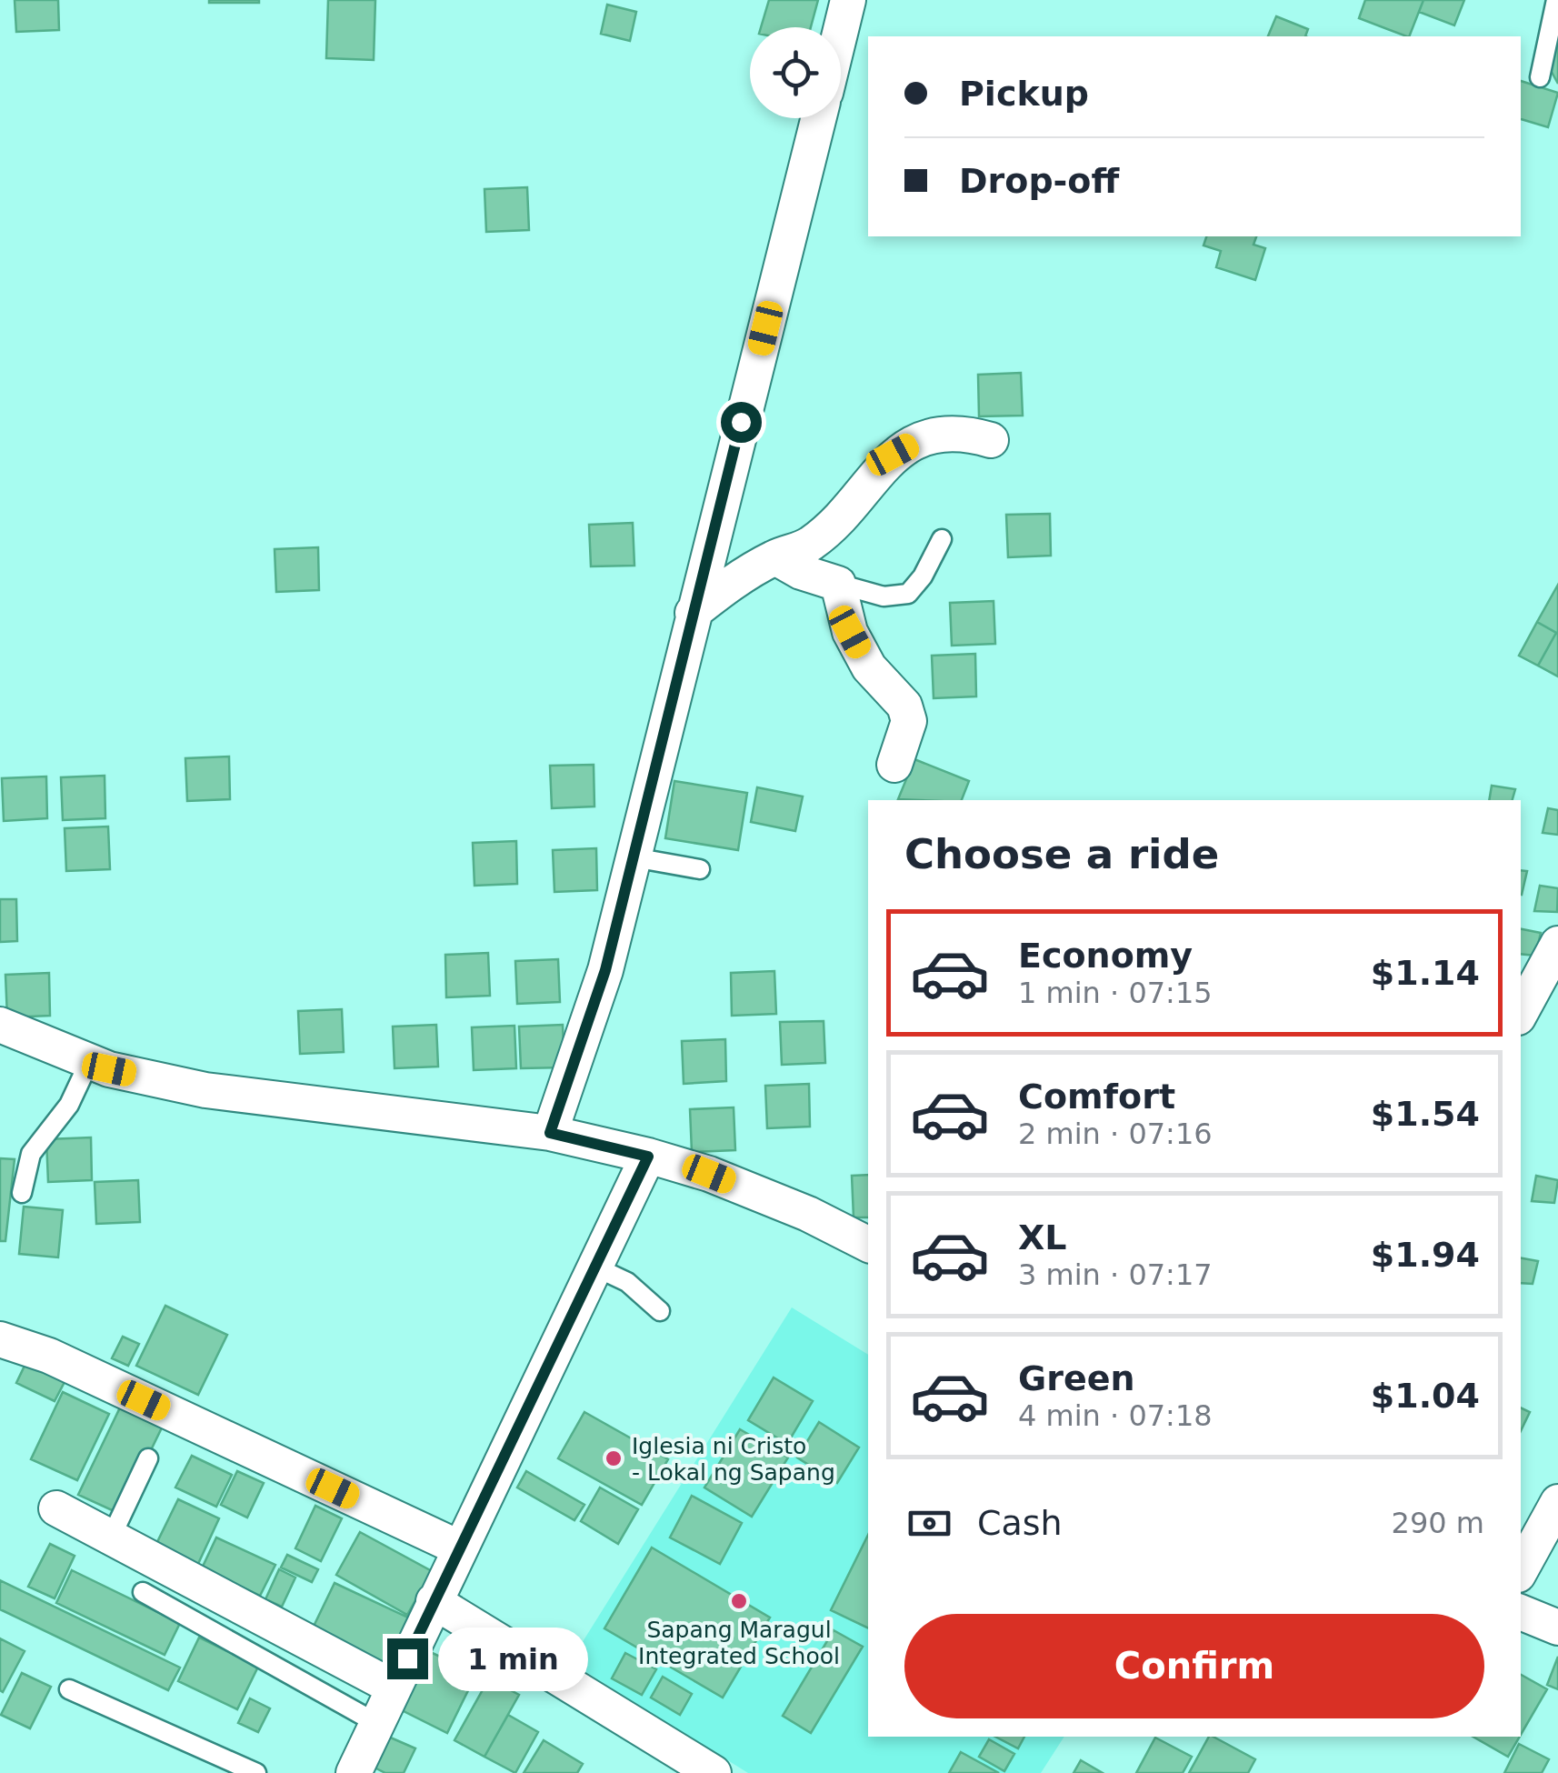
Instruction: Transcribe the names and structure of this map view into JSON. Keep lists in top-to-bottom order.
{
  "places": ["Iglesia ni Cristo - Lokal ng Sapang", "Sapang Maragul Integrated School"],
  "page": {
    "banner": ["Pickup", "Drop-off"],
    "heading": "Choose a ride",
    "list": [
      {
        "name": "Economy",
        "note": "1 min · 07:15",
        "value": "$1.14"
      },
      {
        "name": "Comfort",
        "note": "2 min · 07:16",
        "value": "$1.54"
      },
      {
        "name": "XL",
        "note": "3 min · 07:17",
        "value": "$1.94"
      },
      {
        "name": "Green",
        "note": "4 min · 07:18",
        "value": "$1.04"
      }
    ],
    "pay": ["Cash", "290 m"],
    "buttons": "Confirm",
    "bubble": "1 min"
  }
}
